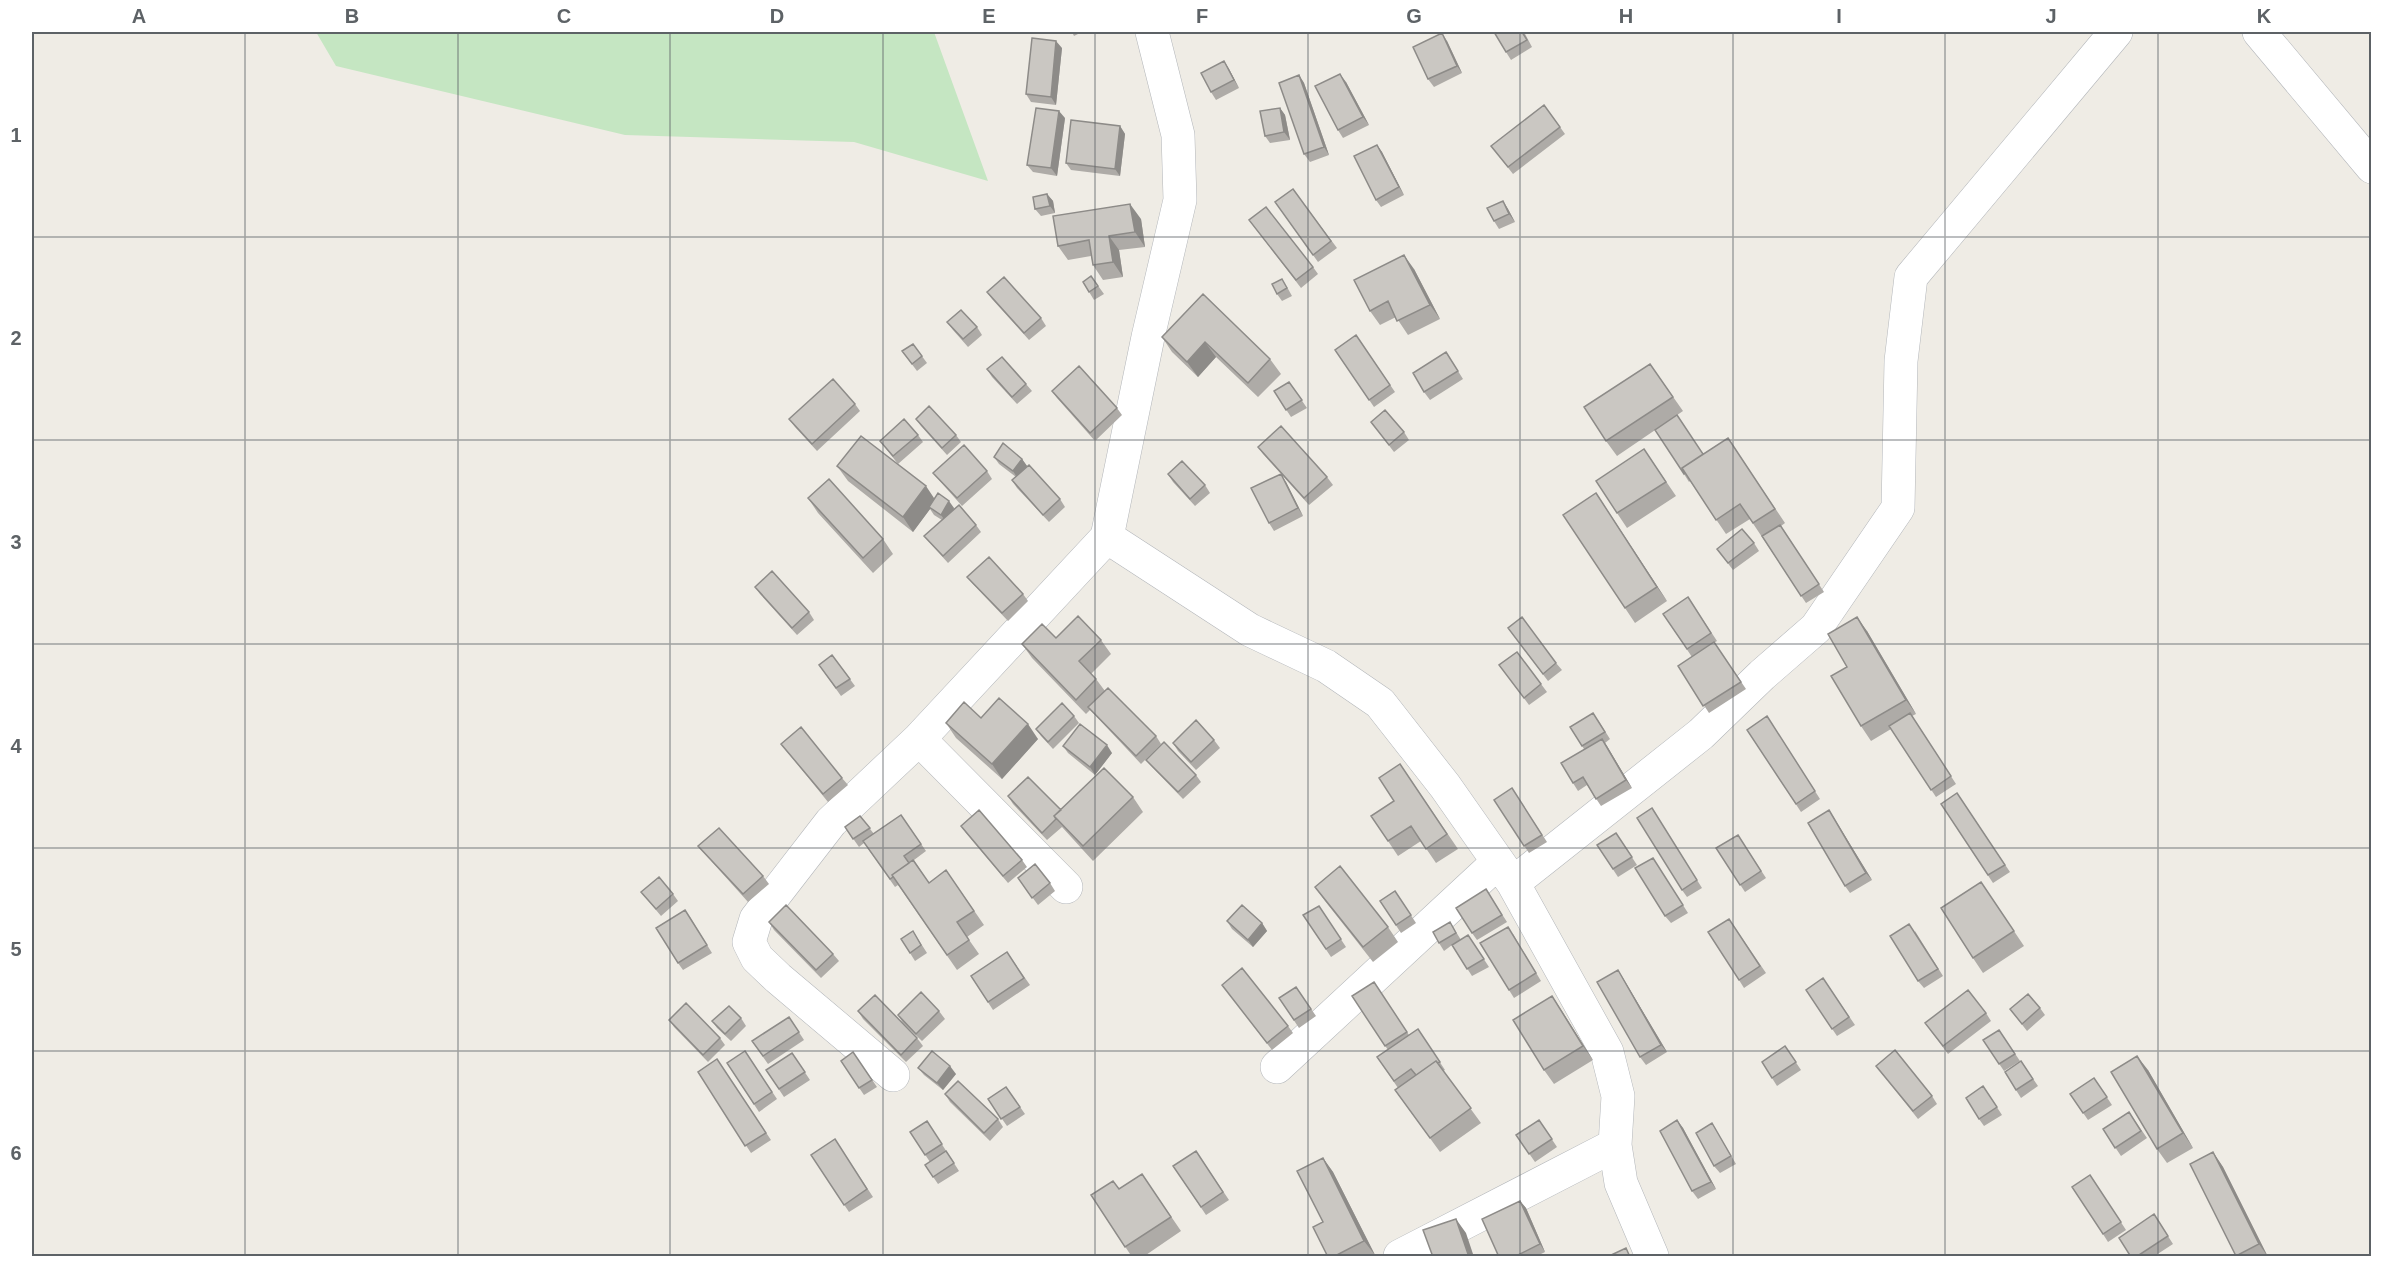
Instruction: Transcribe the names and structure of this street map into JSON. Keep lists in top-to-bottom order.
{
  "grid": {
    "columns": [
      "A",
      "B",
      "C",
      "D",
      "E",
      "F",
      "G",
      "H",
      "I",
      "J",
      "K"
    ],
    "rows": [
      "1",
      "2",
      "3",
      "4",
      "5",
      "6"
    ]
  }
}
